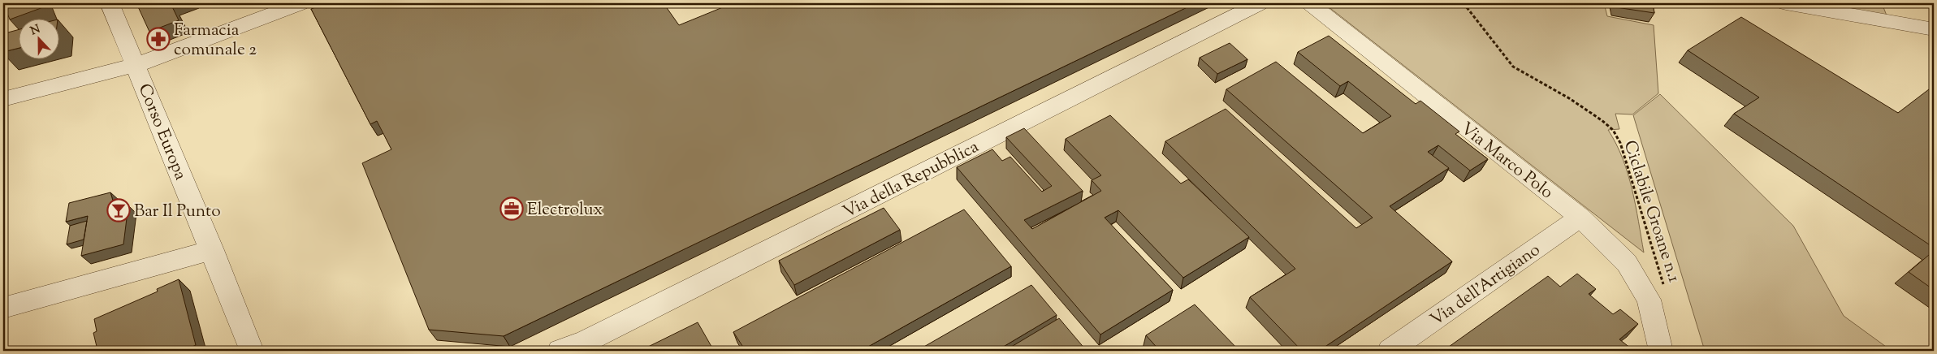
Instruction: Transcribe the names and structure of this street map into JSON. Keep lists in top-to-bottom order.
{
  "streets": {
    "street": [
      "Corso Europa",
      "Via Marco Polo",
      "Via della Repubblica",
      "Via dell'Artigiano"
    ],
    "path": ["Ciclabile Groane n.1"]
  },
  "crossings": [
    ["Via Marco Polo", "Via dell'Artigiano"]
  ],
  "places": {
    "pharmacy": ["Farmacia comunale 2"],
    "office": ["Electrolux"],
    "bar": ["Bar Il Punto"]
  },
  "north": "top"
}
